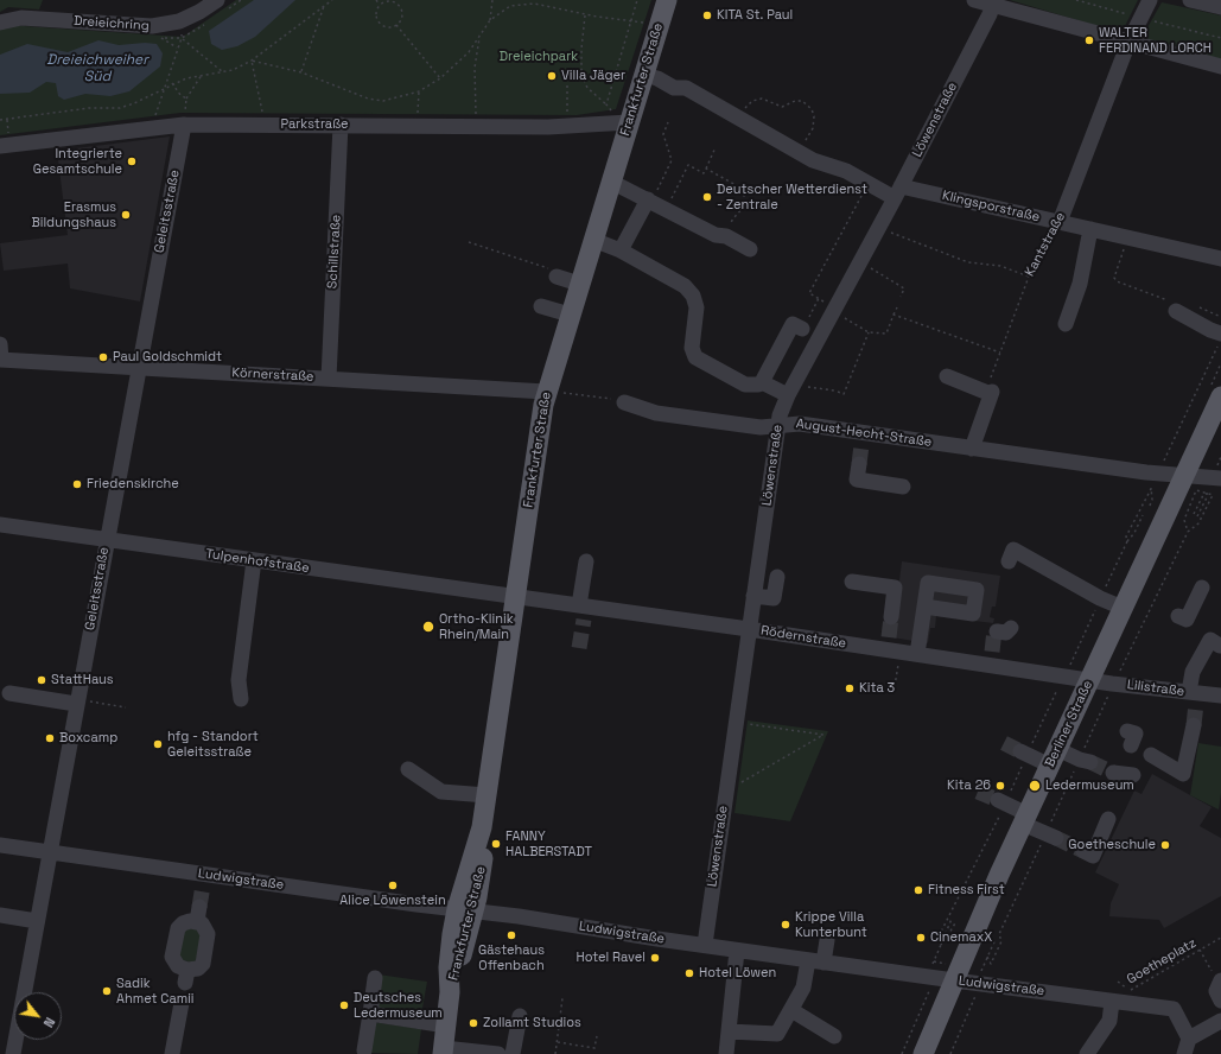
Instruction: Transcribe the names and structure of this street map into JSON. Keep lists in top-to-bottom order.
{
  "streets": {
    "main road": ["Frankfurter Straße", "Berliner Straße"],
    "street": [
      "Dreieichring",
      "Löwenstraße",
      "Parkstraße",
      "Klingsporstraße",
      "Geleitsstraße",
      "Kantstraße",
      "Schillstraße",
      "Körnerstraße",
      "August-Hecht-Straße",
      "Tulpenhofstraße",
      "Rödernstraße",
      "Lilistraße",
      "Ludwigstraße"
    ],
    "path": ["Goetheplatz"]
  },
  "crossings": [
    ["Frankfurter Straße", "Parkstraße"],
    ["Frankfurter Straße", "Klingsporstraße"],
    ["Frankfurter Straße", "Körnerstraße"],
    ["Frankfurter Straße", "Tulpenhofstraße"],
    ["Frankfurter Straße", "Rödernstraße"],
    ["Frankfurter Straße", "Ludwigstraße"],
    ["Löwenstraße", "Klingsporstraße"],
    ["Löwenstraße", "August-Hecht-Straße"],
    ["Löwenstraße", "Rödernstraße"],
    ["Löwenstraße", "Ludwigstraße"],
    ["Parkstraße", "Geleitsstraße"],
    ["Parkstraße", "Schillstraße"],
    ["Klingsporstraße", "Kantstraße"],
    ["Geleitsstraße", "Körnerstraße"],
    ["Geleitsstraße", "Tulpenhofstraße"],
    ["Geleitsstraße", "Ludwigstraße"],
    ["Schillstraße", "Körnerstraße"],
    ["August-Hecht-Straße", "Berliner Straße"],
    ["Tulpenhofstraße", "Rödernstraße"],
    ["Rödernstraße", "Lilistraße"],
    ["Rödernstraße", "Berliner Straße"],
    ["Lilistraße", "Berliner Straße"],
    ["Berliner Straße", "Ludwigstraße"],
    ["Ludwigstraße", "Goetheplatz"]
  ],
  "water": ["Dreieichweiher Süd"],
  "parks": ["Dreieichpark"],
  "places": [
    "KITA St. Paul",
    "WALTER FERDINAND LORCH",
    "Villa Jäger",
    "Integrierte Gesamtschule",
    "Deutscher Wetterdienst - Zentrale",
    "Erasmus Bildungshaus",
    "Paul Goldschmidt",
    "Friedenskirche",
    "Ortho-Klinik Rhein/Main",
    "StattHaus",
    "Kita 3",
    "Boxcamp",
    "hfg - Standort Geleitsstraße",
    "Kita 26",
    "Ledermuseum",
    "FANNY HALBERSTADT",
    "Goetheschule",
    "Alice Löwenstein",
    "Fitness First",
    "Krippe Villa Kunterbunt",
    "Gästehaus Offenbach",
    "CinemaxX",
    "Hotel Ravel",
    "Hotel Löwen",
    "Sadik Ahmet Camii",
    "Deutsches Ledermuseum",
    "Zollamt Studios"
  ],
  "north": "bottom right"
}
